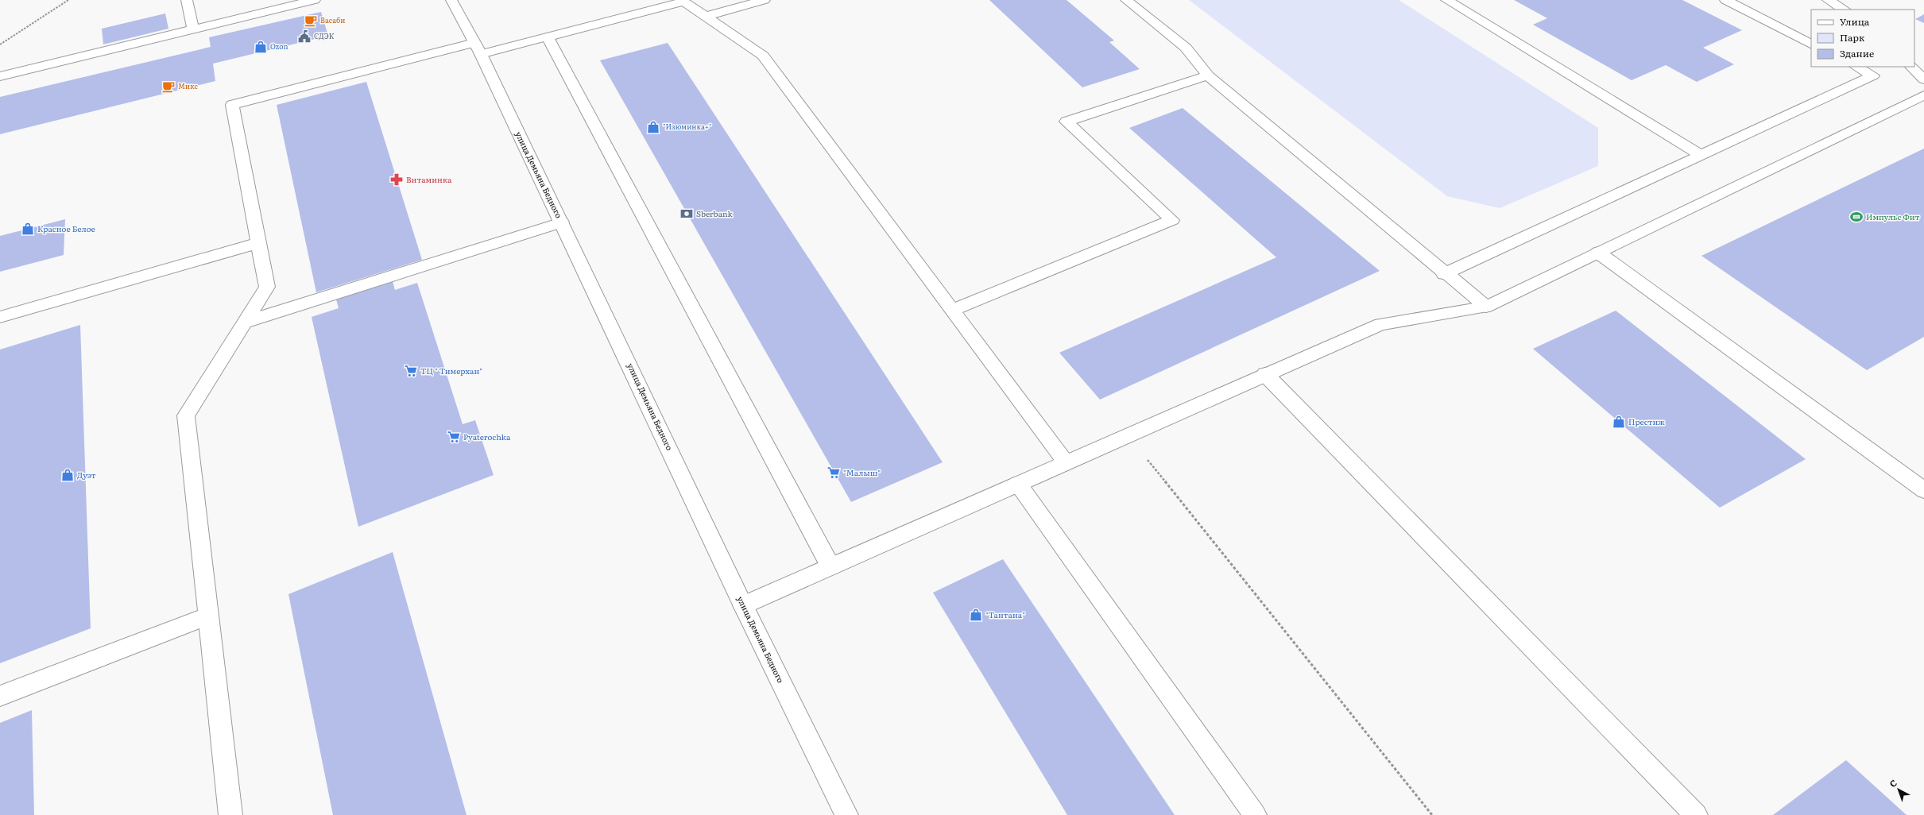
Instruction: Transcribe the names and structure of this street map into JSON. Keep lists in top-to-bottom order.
{
  "streets": {
    "street": ["улица Демьяна Бедного"]
  },
  "places": {
    "cafe": ["Васаби", "Микс"],
    "public building": ["СДЭК"],
    "shop": [
      "Ozon",
      "\"Изюминка+\"",
      "Красное Белое",
      "Престиж",
      "Дуэт",
      "\"Тантана\""
    ],
    "pharmacy": ["Витаминка"],
    "bank": ["Sberbank"],
    "sports": ["Импульс Фит"],
    "supermarket": ["ТЦ \" Тимерхан\"", "Pyaterochka", "\"Малыш\""]
  },
  "legend": ["Улица", "Парк", "Здание"],
  "north": "top left"
}
